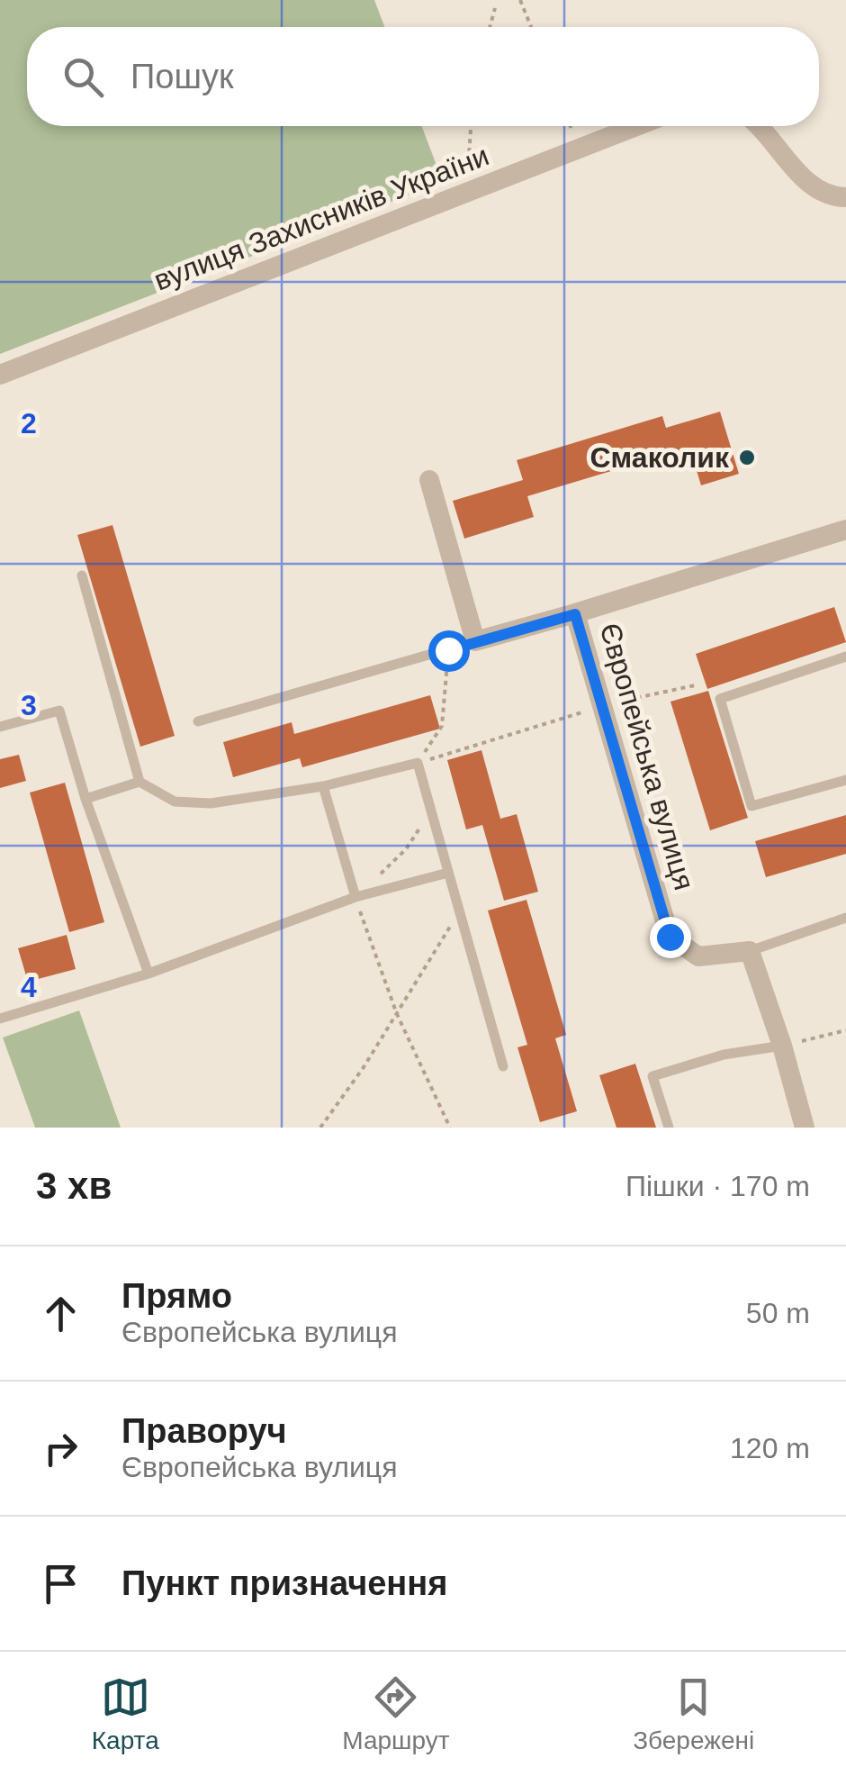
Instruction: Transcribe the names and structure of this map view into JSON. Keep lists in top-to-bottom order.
{
  "streets": {
    "street": ["вулиця Захисників України", "Європейська вулиця"]
  },
  "places": ["Смаколик"],
  "page": {
    "search": "Пошук",
    "heading": ["3 хв", "Пішки · 170 m"],
    "list": [
      ["Прямо", "Європейська вулиця", "50 m"],
      ["Праворуч", "Європейська вулиця", "120 m"],
      "Пункт призначення"
    ],
    "nav": ["Карта", "Маршрут", "Збережені"]
  },
  "grid": {
    "rows": ["2", "3", "4"]
  }
}
